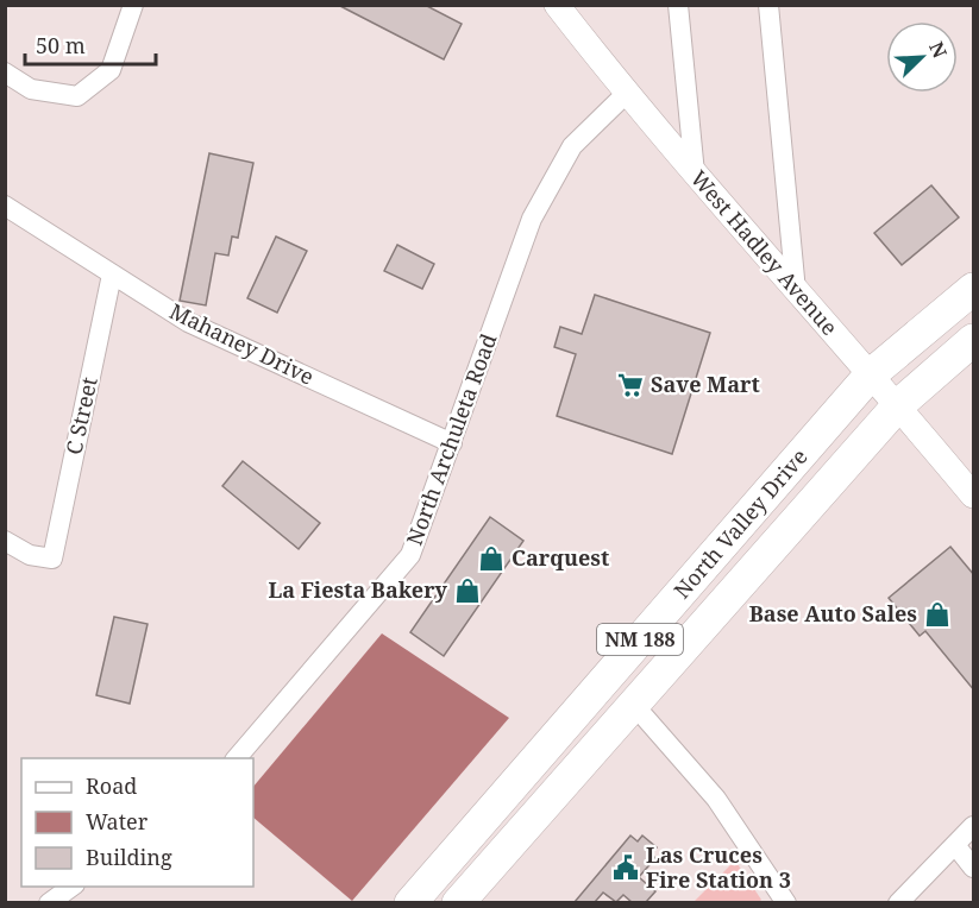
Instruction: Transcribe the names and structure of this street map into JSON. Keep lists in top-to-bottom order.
{
  "streets": {
    "main road": ["North Valley Drive", "NM 188"],
    "street": [
      "West Hadley Avenue",
      "Mahaney Drive",
      "C Street",
      "North Archuleta Road"
    ]
  },
  "crossings": [
    ["West Hadley Avenue", "North Archuleta Road"],
    ["West Hadley Avenue", "North Valley Drive"],
    ["Mahaney Drive", "C Street"],
    ["Mahaney Drive", "North Archuleta Road"]
  ],
  "places": {
    "supermarket": ["Save Mart"],
    "shop": ["Carquest", "La Fiesta Bakery", "Base Auto Sales"],
    "public building": ["Las Cruces Fire Station 3"]
  },
  "legend": ["Road", "Water", "Building"],
  "scale_bar": "50 m",
  "north": "top right"
}
